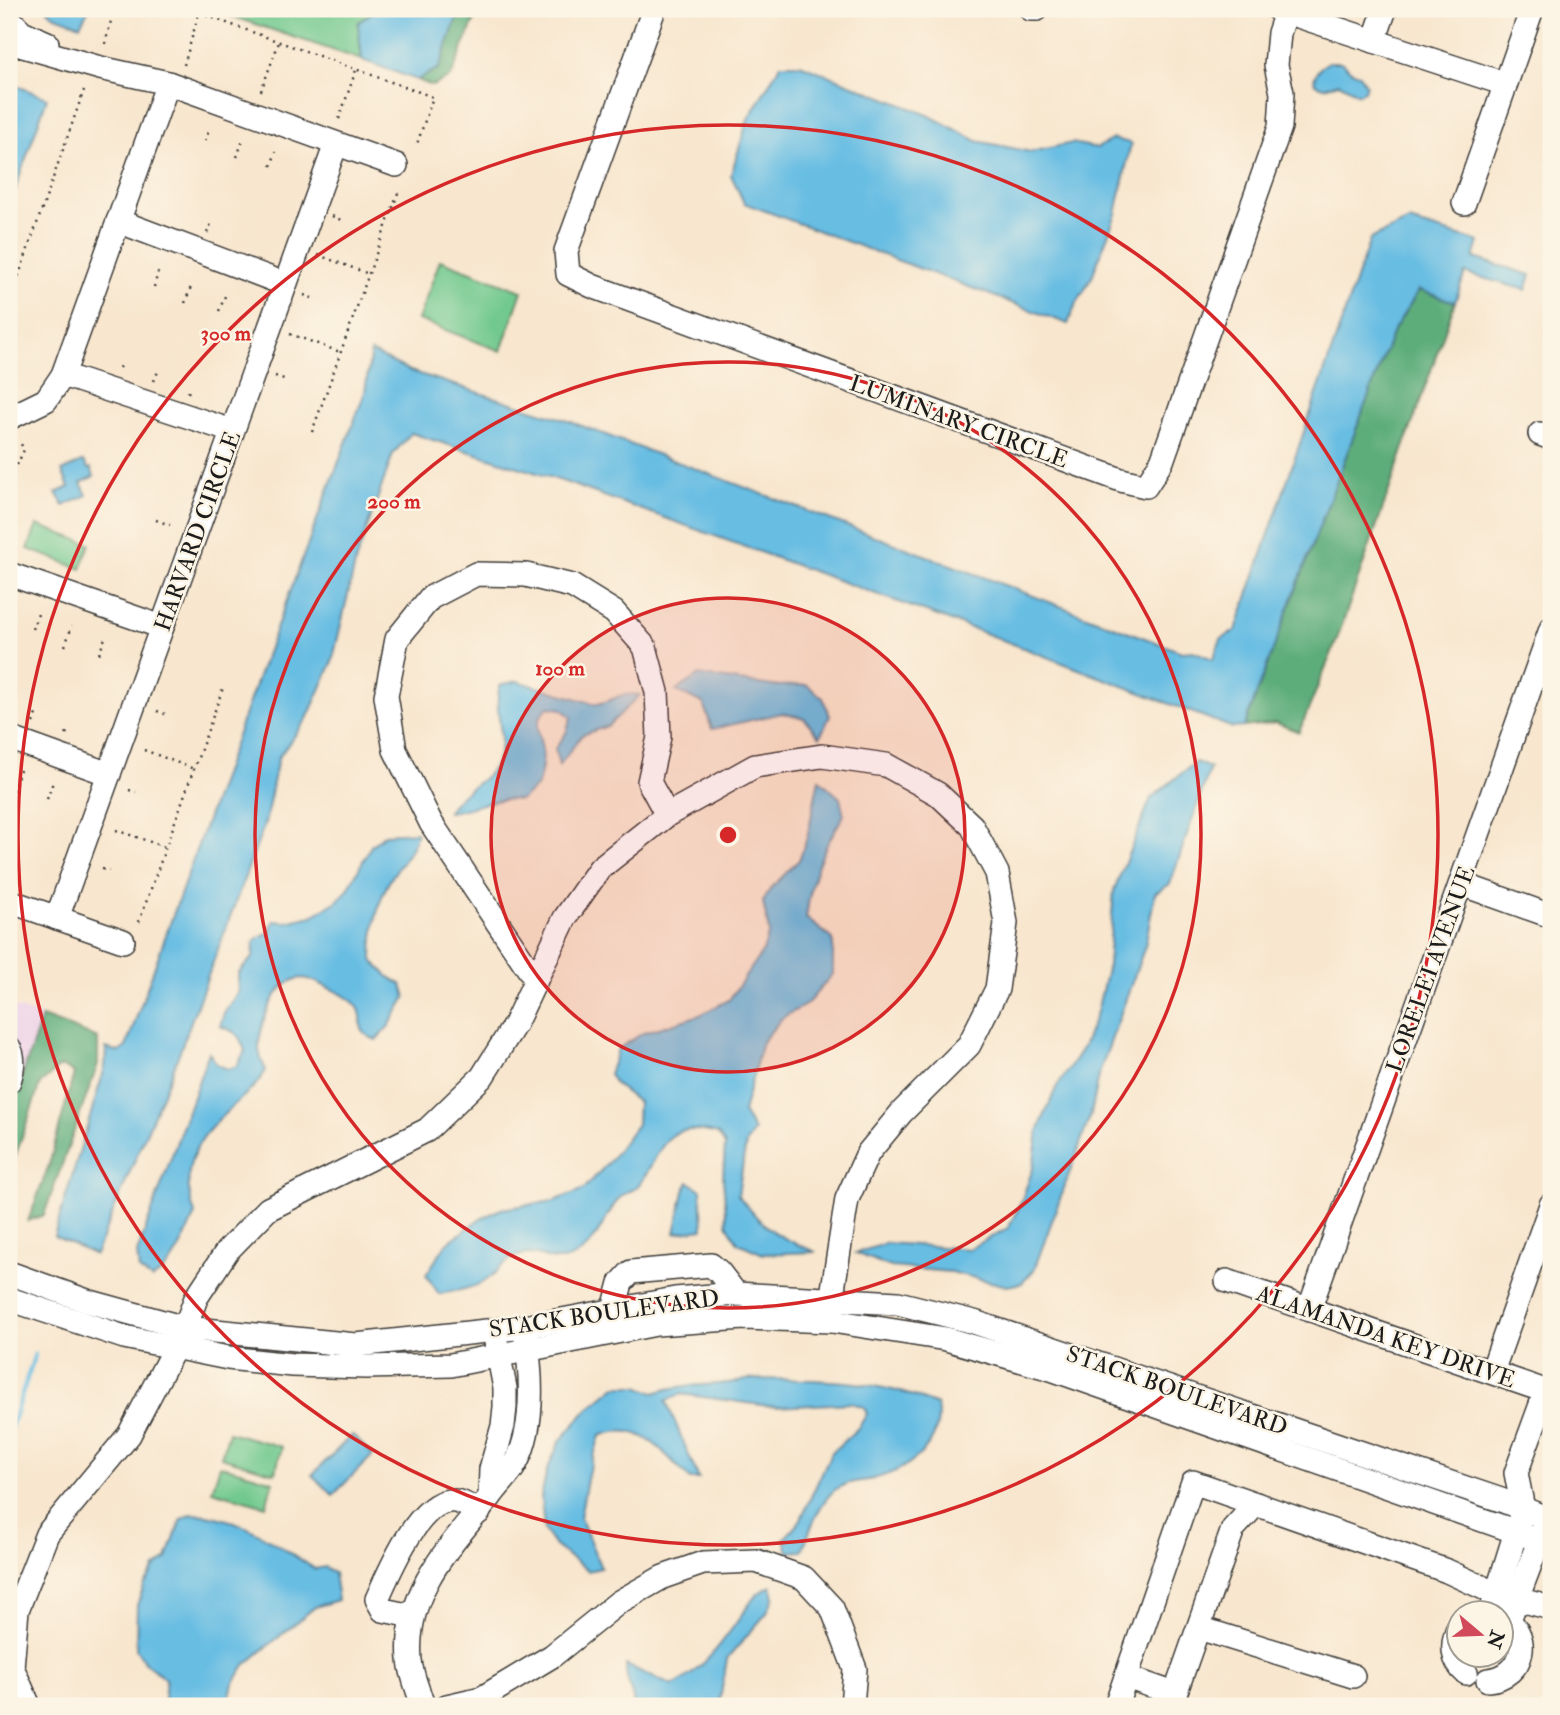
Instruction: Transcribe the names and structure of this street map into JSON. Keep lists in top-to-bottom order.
{
  "streets": {
    "street": [
      "LUMINARY CIRCLE",
      "HARVARD CIRCLE",
      "LORELEI AVENUE",
      "STACK BOULEVARD",
      "ALAMANDA KEY DRIVE"
    ]
  },
  "crossings": [
    ["LORELEI AVENUE", "ALAMANDA KEY DRIVE"],
    ["STACK BOULEVARD", "ALAMANDA KEY DRIVE"]
  ],
  "north": "right",
  "rings": ["300 m", "200 m", "100 m"]
}
